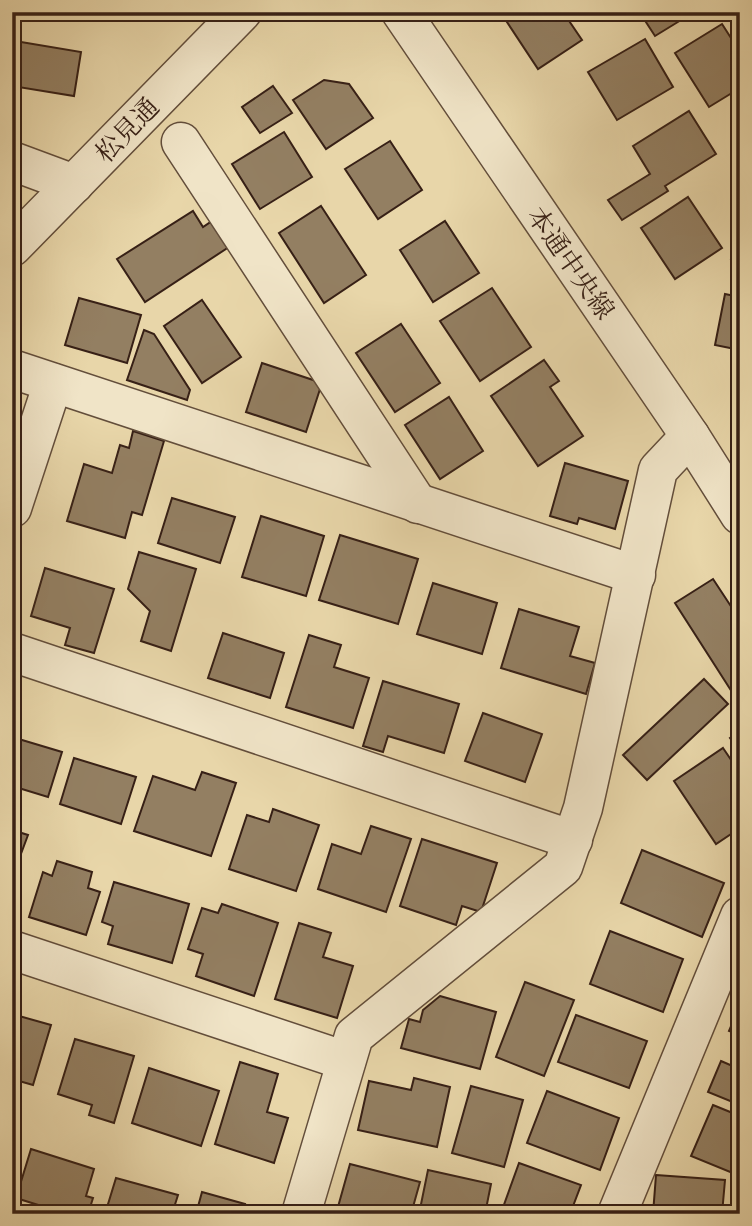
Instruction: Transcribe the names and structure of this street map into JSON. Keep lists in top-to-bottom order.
{
  "streets": {
    "street": ["松見通", "本通中央線"]
  }
}
